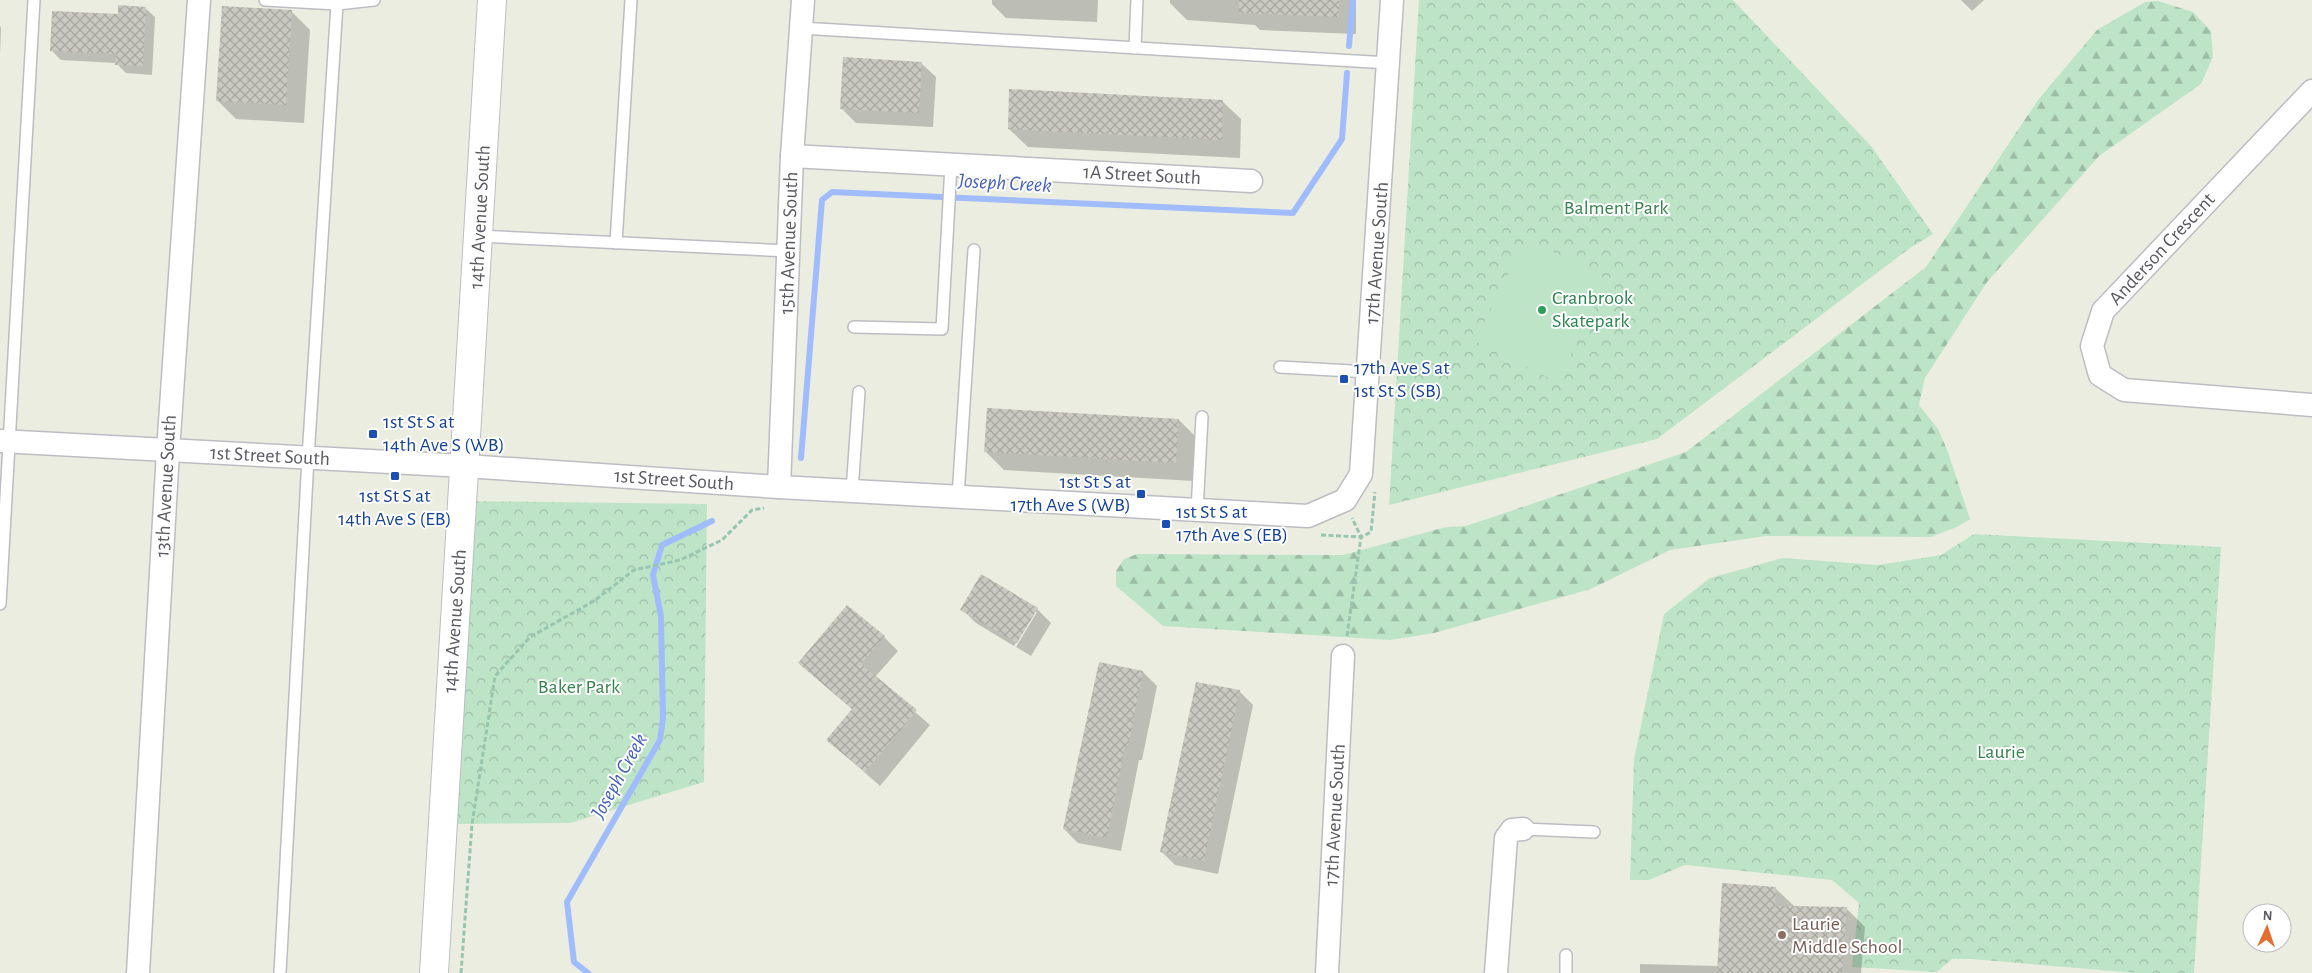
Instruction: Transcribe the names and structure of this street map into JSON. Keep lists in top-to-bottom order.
{
  "streets": {
    "street": [
      "1A Street South",
      "14th Avenue South",
      "15th Avenue South",
      "Anderson Crescent",
      "17th Avenue South",
      "1st Street South",
      "13th Avenue South"
    ]
  },
  "crossings": [
    ["1A Street South", "15th Avenue South"],
    ["14th Avenue South", "1st Street South"],
    ["15th Avenue South", "1st Street South"],
    ["17th Avenue South", "1st Street South"],
    ["1st Street South", "13th Avenue South"]
  ],
  "water": ["Joseph Creek"],
  "parks": ["Balment Park", "Baker Park", "Laurie"],
  "places": {
    "other": ["Cranbrook Skatepark", "Laurie Middle School"],
    "transit": [
      "17th Ave S at 1st St S (SB)",
      "1st St S at 14th Ave S (WB)",
      "1st St S at 14th Ave S (EB)",
      "1st St S at 17th Ave S (WB)",
      "1st St S at 17th Ave S (EB)"
    ]
  },
  "north": "top"
}
